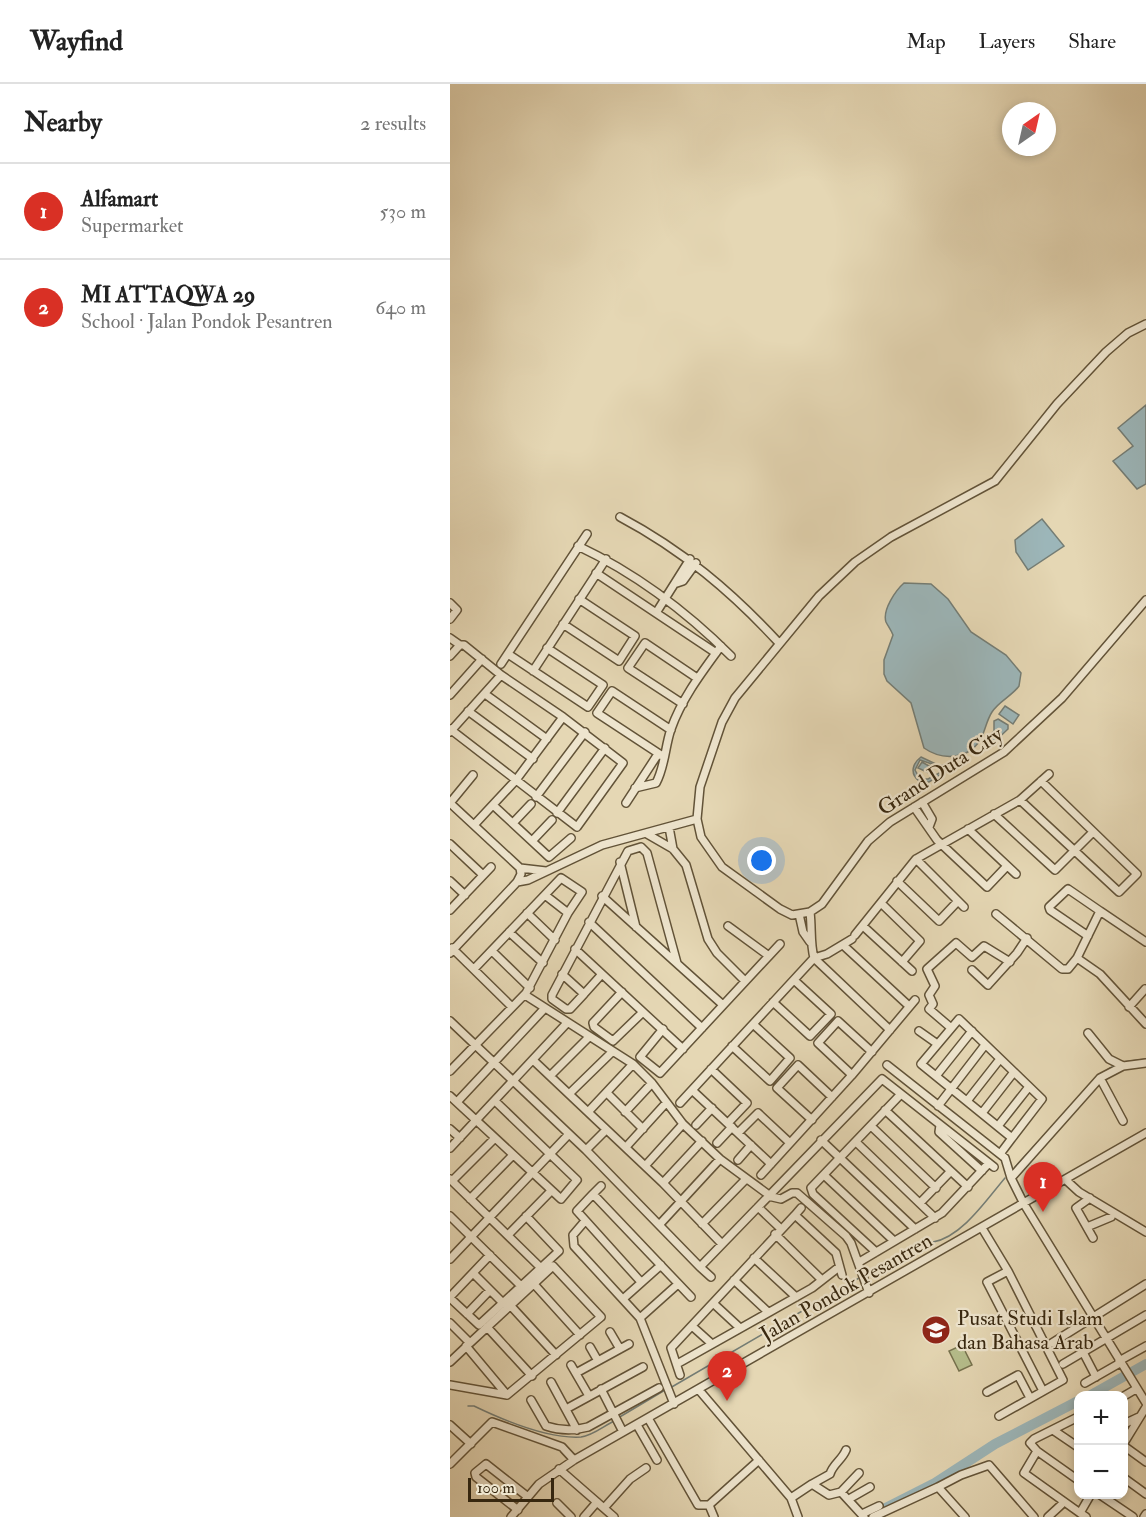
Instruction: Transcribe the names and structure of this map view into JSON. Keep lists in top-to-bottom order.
{
  "streets": {
    "street": ["Grand Duta City", "Jalan Pondok Pesantren"]
  },
  "places": {
    "school or university": ["Pusat Studi Islam dan Bahasa Arab"]
  },
  "scale_bar": "100 m",
  "north": "top right",
  "page": {
    "header": "Wayfind",
    "nav": ["Map", "Layers", "Share"],
    "heading": ["Nearby", "2 results"],
    "list": [
      {
        "mark": "1",
        "name": "Alfamart",
        "note": "Supermarket",
        "value": "530 m"
      },
      {
        "mark": "2",
        "name": "MI ATTAQWA 29",
        "note": "School · Jalan Pondok Pesantren",
        "value": "640 m"
      }
    ],
    "pins": ["1", "2"],
    "map_buttons": ["+", "−"],
    "scale": "100 m"
  }
}
